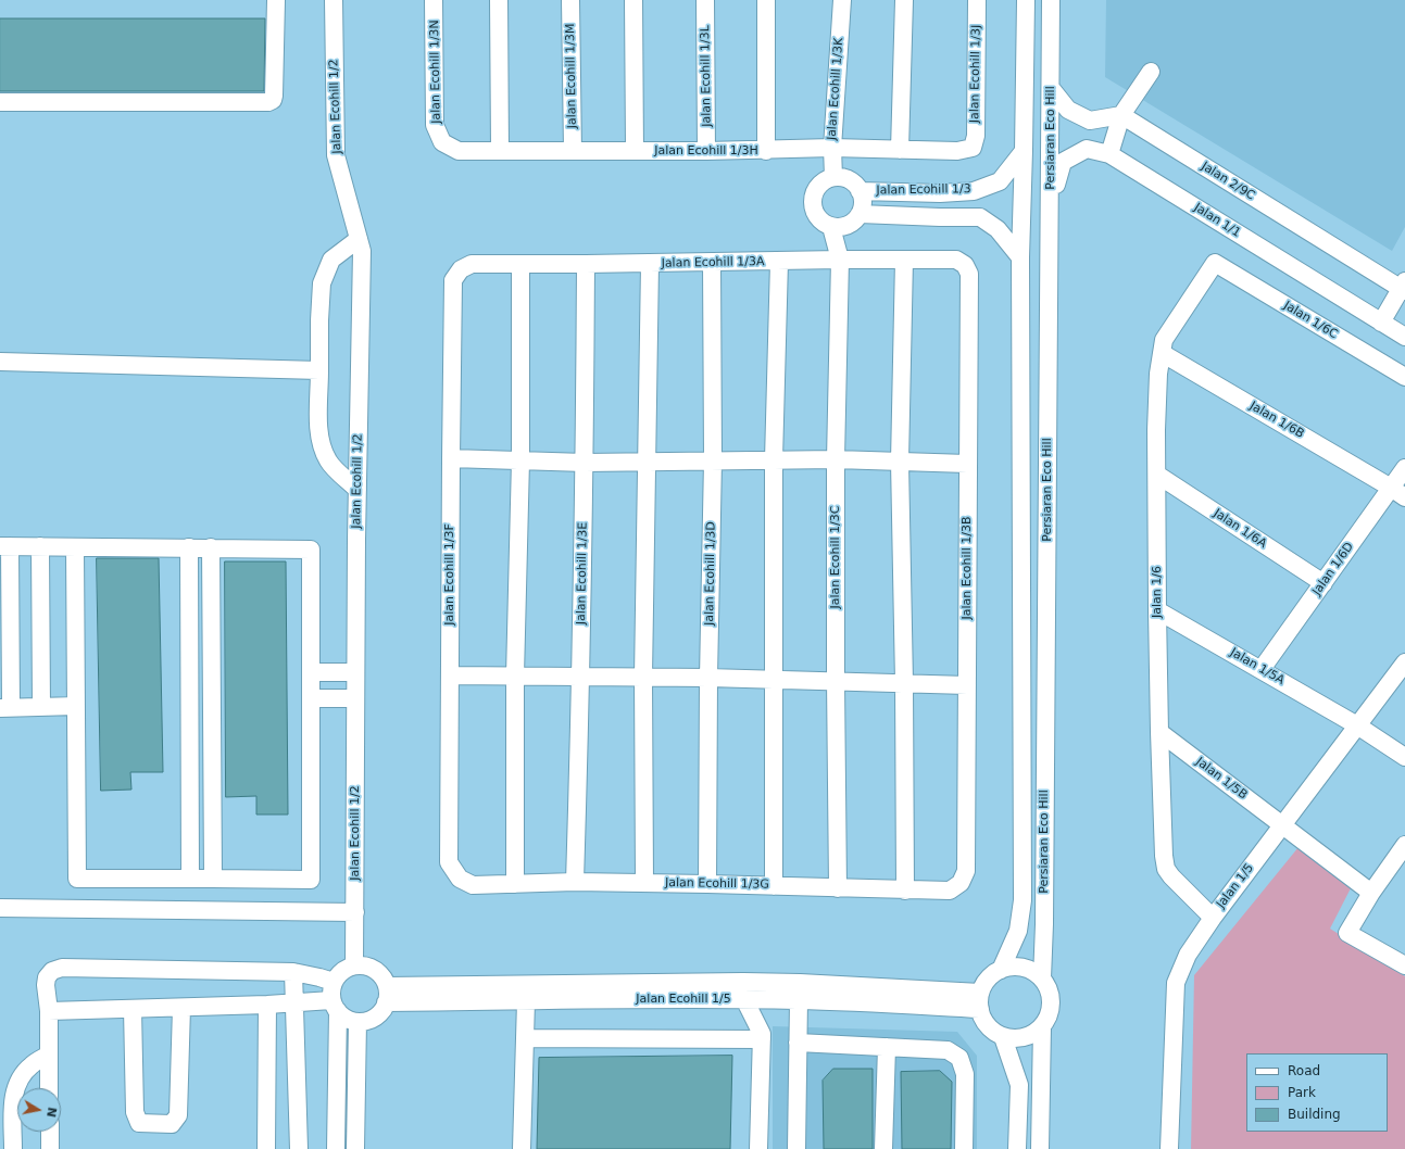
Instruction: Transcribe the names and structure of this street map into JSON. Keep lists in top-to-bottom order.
{
  "streets": {
    "street": [
      "Jalan Ecohill 1/3N",
      "Jalan Ecohill 1/3J",
      "Jalan Ecohill 1/3M",
      "Jalan Ecohill 1/3L",
      "Jalan Ecohill 1/3K",
      "Jalan Ecohill 1/2",
      "Persiaran Eco Hill",
      "Jalan Ecohill 1/3H",
      "Jalan 2/9C",
      "Jalan Ecohill 1/3",
      "Jalan 1/1",
      "Jalan Ecohill 1/3A",
      "Jalan 1/6C",
      "Jalan 1/6B",
      "Jalan 1/6A",
      "Jalan Ecohill 1/3C",
      "Jalan Ecohill 1/3B",
      "Jalan 1/6D",
      "Jalan Ecohill 1/3E",
      "Jalan Ecohill 1/3D",
      "Jalan Ecohill 1/3F",
      "Jalan 1/6",
      "Jalan 1/5A",
      "Jalan 1/5B",
      "Jalan Ecohill 1/3G",
      "Jalan 1/5",
      "Jalan Ecohill 1/5"
    ]
  },
  "crossings": [
    ["Jalan Ecohill 1/3N", "Jalan Ecohill 1/3H"],
    ["Jalan Ecohill 1/3J", "Jalan Ecohill 1/3H"],
    ["Jalan Ecohill 1/3M", "Jalan Ecohill 1/3H"],
    ["Jalan Ecohill 1/3L", "Jalan Ecohill 1/3H"],
    ["Jalan Ecohill 1/3K", "Jalan Ecohill 1/3H"],
    ["Jalan Ecohill 1/3K", "Jalan Ecohill 1/3"],
    ["Jalan Ecohill 1/3K", "Jalan Ecohill 1/3C"],
    ["Jalan Ecohill 1/2", "Jalan Ecohill 1/5"],
    ["Persiaran Eco Hill", "Jalan 1/1"],
    ["Persiaran Eco Hill", "Jalan Ecohill 1/5"],
    ["Jalan Ecohill 1/3", "Jalan Ecohill 1/3C"],
    ["Jalan Ecohill 1/3A", "Jalan Ecohill 1/3C"],
    ["Jalan Ecohill 1/3A", "Jalan Ecohill 1/3B"],
    ["Jalan Ecohill 1/3A", "Jalan Ecohill 1/3E"],
    ["Jalan Ecohill 1/3A", "Jalan Ecohill 1/3D"],
    ["Jalan Ecohill 1/3A", "Jalan Ecohill 1/3F"],
    ["Jalan 1/6C", "Jalan 1/6"],
    ["Jalan 1/6B", "Jalan 1/6D"],
    ["Jalan 1/6B", "Jalan 1/6"],
    ["Jalan 1/6A", "Jalan 1/6D"],
    ["Jalan 1/6A", "Jalan 1/6"],
    ["Jalan Ecohill 1/3C", "Jalan Ecohill 1/3G"],
    ["Jalan Ecohill 1/3B", "Jalan Ecohill 1/3G"],
    ["Jalan 1/6D", "Jalan 1/5A"],
    ["Jalan Ecohill 1/3E", "Jalan Ecohill 1/3G"],
    ["Jalan Ecohill 1/3D", "Jalan Ecohill 1/3G"],
    ["Jalan Ecohill 1/3F", "Jalan Ecohill 1/3G"],
    ["Jalan 1/6", "Jalan 1/5A"],
    ["Jalan 1/6", "Jalan 1/5B"],
    ["Jalan 1/6", "Jalan 1/5"],
    ["Jalan 1/5A", "Jalan 1/5"],
    ["Jalan 1/5B", "Jalan 1/5"]
  ],
  "legend": ["Road", "Park", "Building"],
  "north": "right"
}
